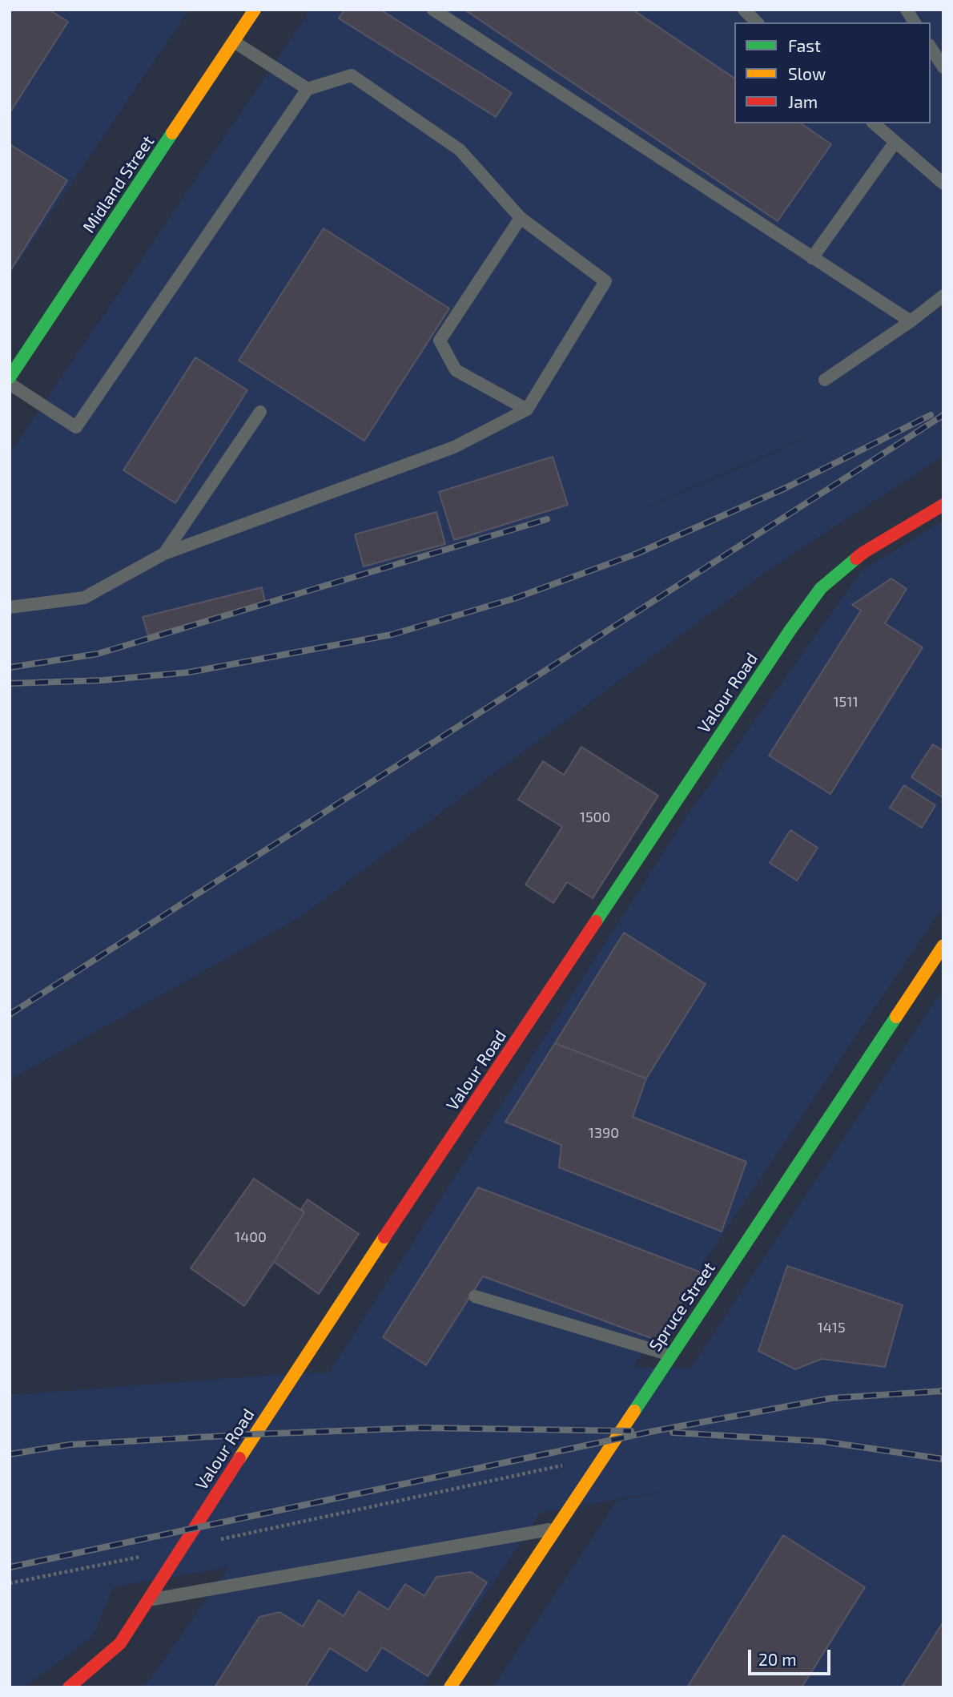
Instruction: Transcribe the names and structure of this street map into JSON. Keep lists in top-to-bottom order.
{
  "streets": {
    "street": ["Midland Street", "Valour Road", "Spruce Street"]
  },
  "house_numbers": [
    "1511",
    "1500",
    "1390",
    "1400",
    "1415"
  ],
  "legend": ["Fast", "Slow", "Jam"],
  "scale_bar": "20 m"
}
